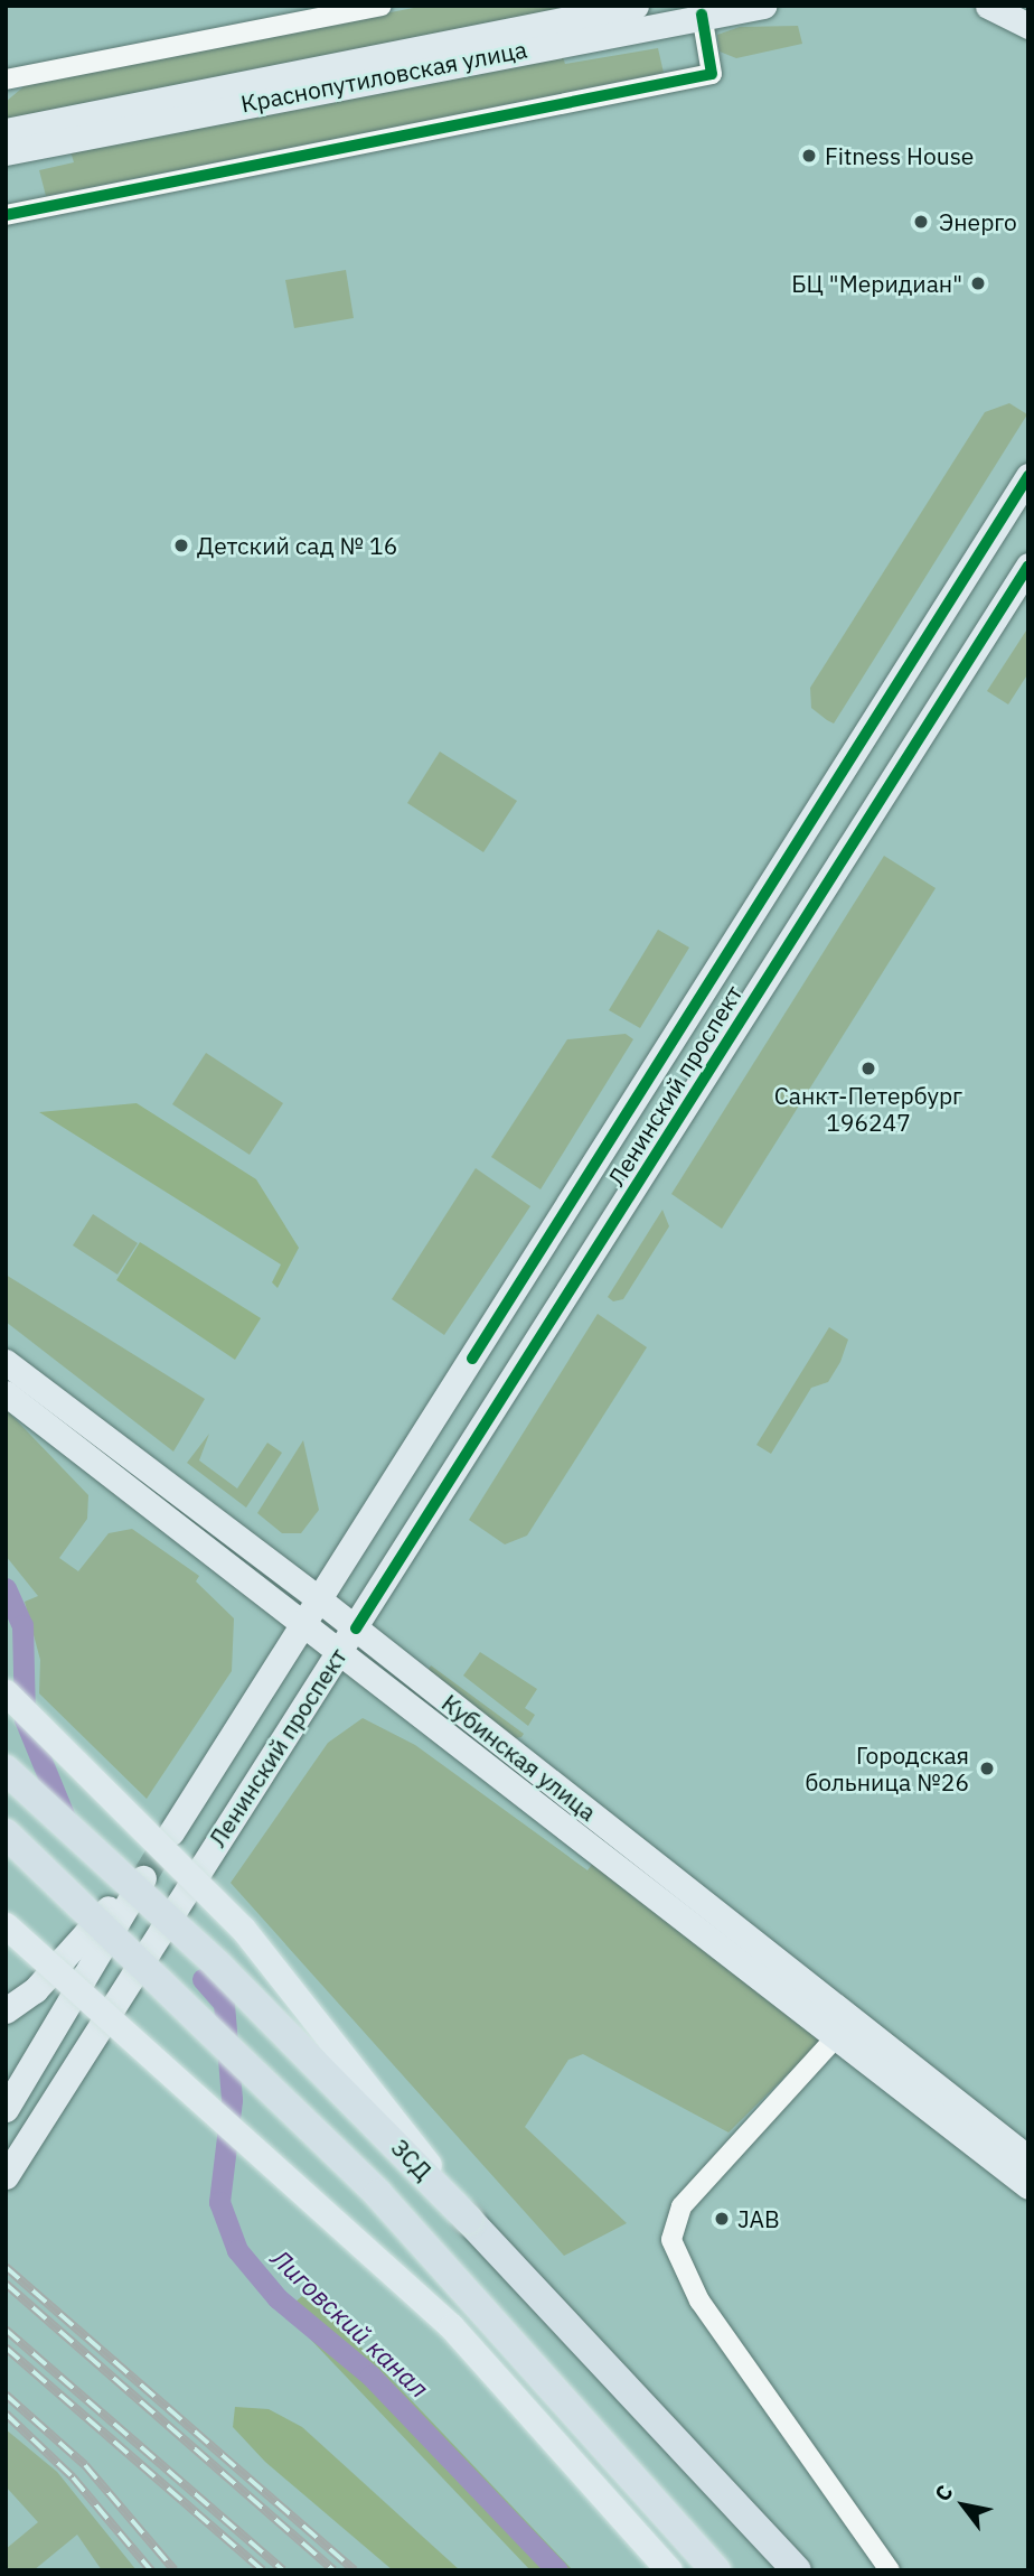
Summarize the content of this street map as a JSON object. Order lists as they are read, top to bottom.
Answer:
{
  "streets": {
    "highway": ["ЗСД"],
    "main road": ["Краснопутиловская улица", "Ленинский проспект", "Кубинская улица"]
  },
  "crossings": [
    ["Ленинский проспект", "Кубинская улица"]
  ],
  "water": ["Лиговский канал"],
  "places": [
    "Fitness House",
    "Энерго",
    "БЦ \"Меридиан\"",
    "Детский сад № 16",
    "Санкт-Петербург 196247",
    "Городская больница №26",
    "JAB"
  ],
  "north": "top left"
}
